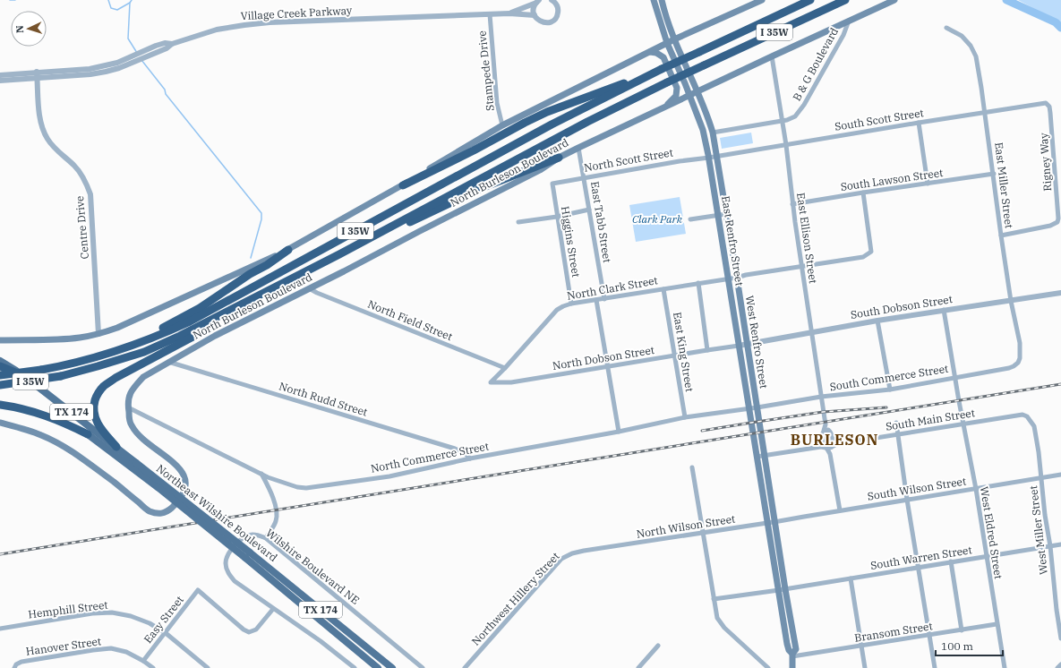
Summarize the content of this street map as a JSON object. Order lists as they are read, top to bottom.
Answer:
{
  "streets": {
    "highway": ["I 35W"],
    "main road": [
      "North Burleson Boulevard",
      "East Renfro Street",
      "West Renfro Street",
      "TX 174",
      "Northeast Wilshire Boulevard"
    ],
    "street": [
      "Village Creek Parkway",
      "B & G Boulevard",
      "Stampede Drive",
      "South Scott Street",
      "North Scott Street",
      "Rigney Way",
      "South Lawson Street",
      "East Miller Street",
      "East Tabb Street",
      "Centre Drive",
      "East Ellison Street",
      "Higgins Street",
      "North Clark Street",
      "South Dobson Street",
      "North Field Street",
      "East King Street",
      "North Dobson Street",
      "South Commerce Street",
      "North Rudd Street",
      "South Main Street",
      "North Commerce Street",
      "South Wilson Street",
      "North Wilson Street",
      "West Miller Street",
      "West Eldred Street",
      "South Warren Street",
      "Wilshire Boulevard NE",
      "Northwest Hillery Street",
      "Hemphill Street",
      "Easy Street",
      "Bransom Street",
      "Hanover Street"
    ]
  },
  "crossings": [
    ["Village Creek Parkway", "Stampede Drive"],
    ["Village Creek Parkway", "Centre Drive"],
    ["B & G Boulevard", "North Burleson Boulevard"],
    ["B & G Boulevard", "East Ellison Street"],
    ["B & G Boulevard", "West Renfro Street"],
    ["South Scott Street", "North Scott Street"],
    ["South Scott Street", "Rigney Way"],
    ["South Scott Street", "East Miller Street"],
    ["South Scott Street", "East Ellison Street"],
    ["South Scott Street", "West Renfro Street"],
    ["North Scott Street", "East Tabb Street"],
    ["North Scott Street", "East Renfro Street"],
    ["North Scott Street", "Higgins Street"],
    ["North Scott Street", "West Renfro Street"],
    ["Rigney Way", "East Miller Street"],
    ["North Burleson Boulevard", "East Tabb Street"],
    ["North Burleson Boulevard", "East Ellison Street"],
    ["North Burleson Boulevard", "East Renfro Street"],
    ["North Burleson Boulevard", "North Field Street"],
    ["North Burleson Boulevard", "West Renfro Street"],
    ["North Burleson Boulevard", "North Rudd Street"],
    ["North Burleson Boulevard", "North Commerce Street"],
    ["South Lawson Street", "East Miller Street"],
    ["South Lawson Street", "East Ellison Street"],
    ["South Lawson Street", "North Clark Street"],
    ["East Miller Street", "South Dobson Street"],
    ["East Miller Street", "South Commerce Street"],
    ["East Tabb Street", "North Clark Street"],
    ["East Ellison Street", "North Clark Street"],
    ["East Ellison Street", "South Dobson Street"],
    ["East Ellison Street", "South Commerce Street"],
    ["East Ellison Street", "South Main Street"],
    ["East Renfro Street", "North Clark Street"],
    ["East Renfro Street", "South Dobson Street"],
    ["East Renfro Street", "West Renfro Street"],
    ["East Renfro Street", "North Dobson Street"],
    ["East Renfro Street", "South Commerce Street"],
    ["East Renfro Street", "North Commerce Street"],
    ["Higgins Street", "North Clark Street"],
    ["North Clark Street", "North Field Street"],
    ["North Clark Street", "West Renfro Street"],
    ["North Clark Street", "East King Street"],
    ["North Clark Street", "North Dobson Street"],
    ["South Dobson Street", "West Renfro Street"],
    ["South Dobson Street", "North Dobson Street"],
    ["South Dobson Street", "West Eldred Street"],
    ["North Field Street", "North Dobson Street"],
    ["West Renfro Street", "South Commerce Street"],
    ["West Renfro Street", "South Wilson Street"],
    ["West Renfro Street", "North Wilson Street"],
    ["West Renfro Street", "South Warren Street"],
    ["West Renfro Street", "Bransom Street"],
    ["East King Street", "North Dobson Street"],
    ["East King Street", "North Commerce Street"],
    ["South Commerce Street", "North Commerce Street"],
    ["South Commerce Street", "West Eldred Street"],
    ["North Rudd Street", "North Commerce Street"],
    ["South Main Street", "West Miller Street"],
    ["South Main Street", "West Eldred Street"],
    ["South Wilson Street", "North Wilson Street"],
    ["South Wilson Street", "West Miller Street"],
    ["South Wilson Street", "West Eldred Street"],
    ["North Wilson Street", "Northwest Hillery Street"],
    ["West Miller Street", "South Warren Street"],
    ["West Eldred Street", "South Warren Street"],
    ["West Eldred Street", "Bransom Street"],
    ["Wilshire Boulevard NE", "Easy Street"],
    ["Hemphill Street", "Easy Street"],
    ["Easy Street", "Hanover Street"]
  ],
  "districts": ["BURLESON"],
  "parks": ["Clark Park"],
  "scale_bar": "100 m",
  "north": "left"
}
